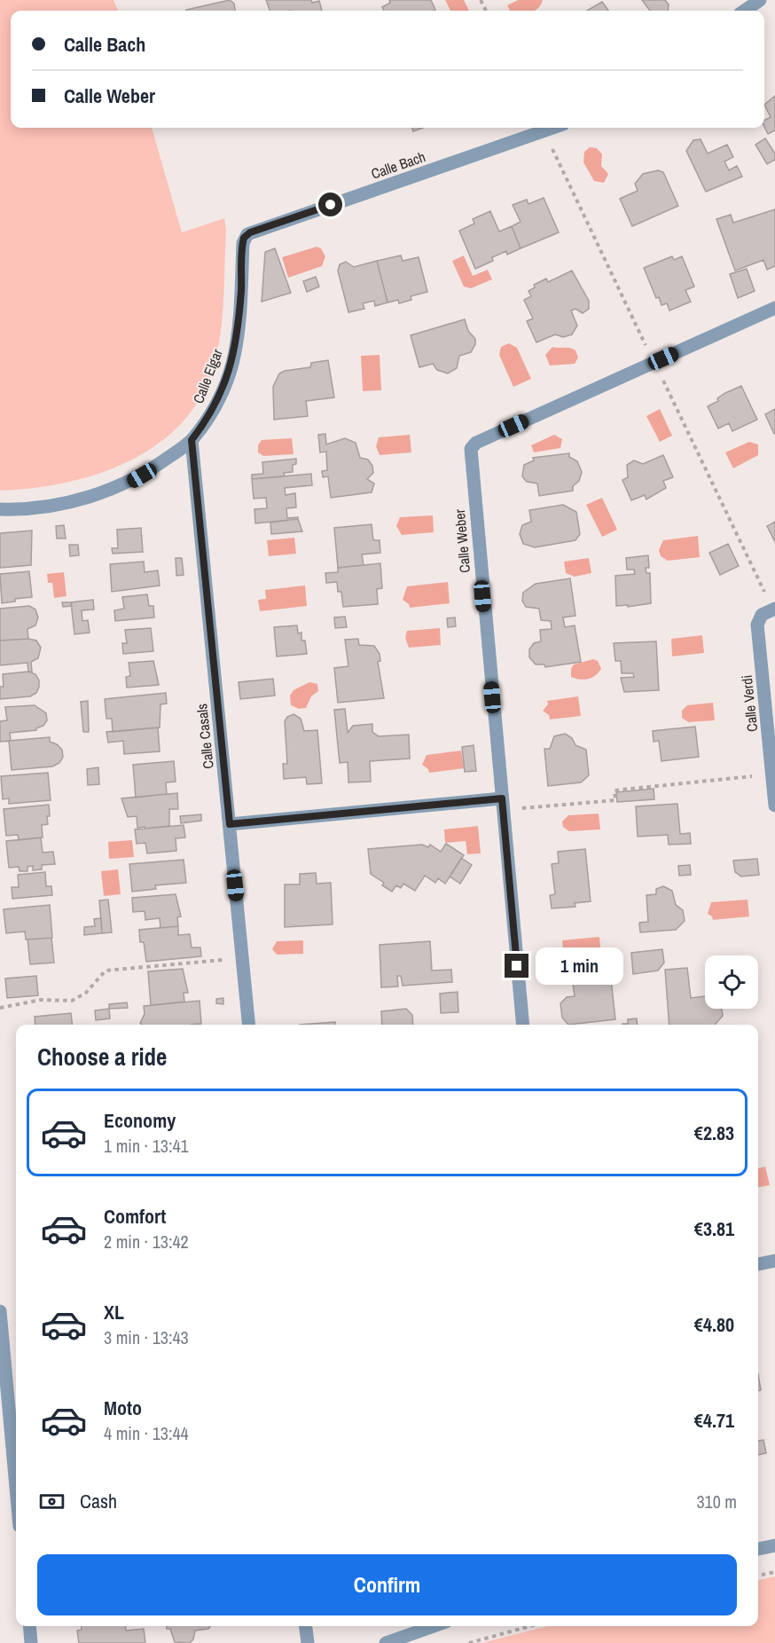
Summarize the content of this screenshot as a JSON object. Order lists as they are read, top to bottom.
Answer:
{
  "streets": {
    "street": [
      "Calle Bach",
      "Calle Elgar",
      "Calle Weber",
      "Calle Verdi",
      "Calle Casals"
    ]
  },
  "crossings": [
    ["Calle Bach", "Calle Elgar"],
    ["Calle Elgar", "Calle Casals"]
  ],
  "page": {
    "banner": ["Calle Bach", "Calle Weber"],
    "bubble": "1 min",
    "heading": "Choose a ride",
    "list": [
      {
        "name": "Economy",
        "note": "1 min · 13:41",
        "value": "€2.83"
      },
      {
        "name": "Comfort",
        "note": "2 min · 13:42",
        "value": "€3.81"
      },
      {
        "name": "XL",
        "note": "3 min · 13:43",
        "value": "€4.80"
      },
      {
        "name": "Moto",
        "note": "4 min · 13:44",
        "value": "€4.71"
      }
    ],
    "pay": ["Cash", "310 m"],
    "buttons": "Confirm"
  }
}
